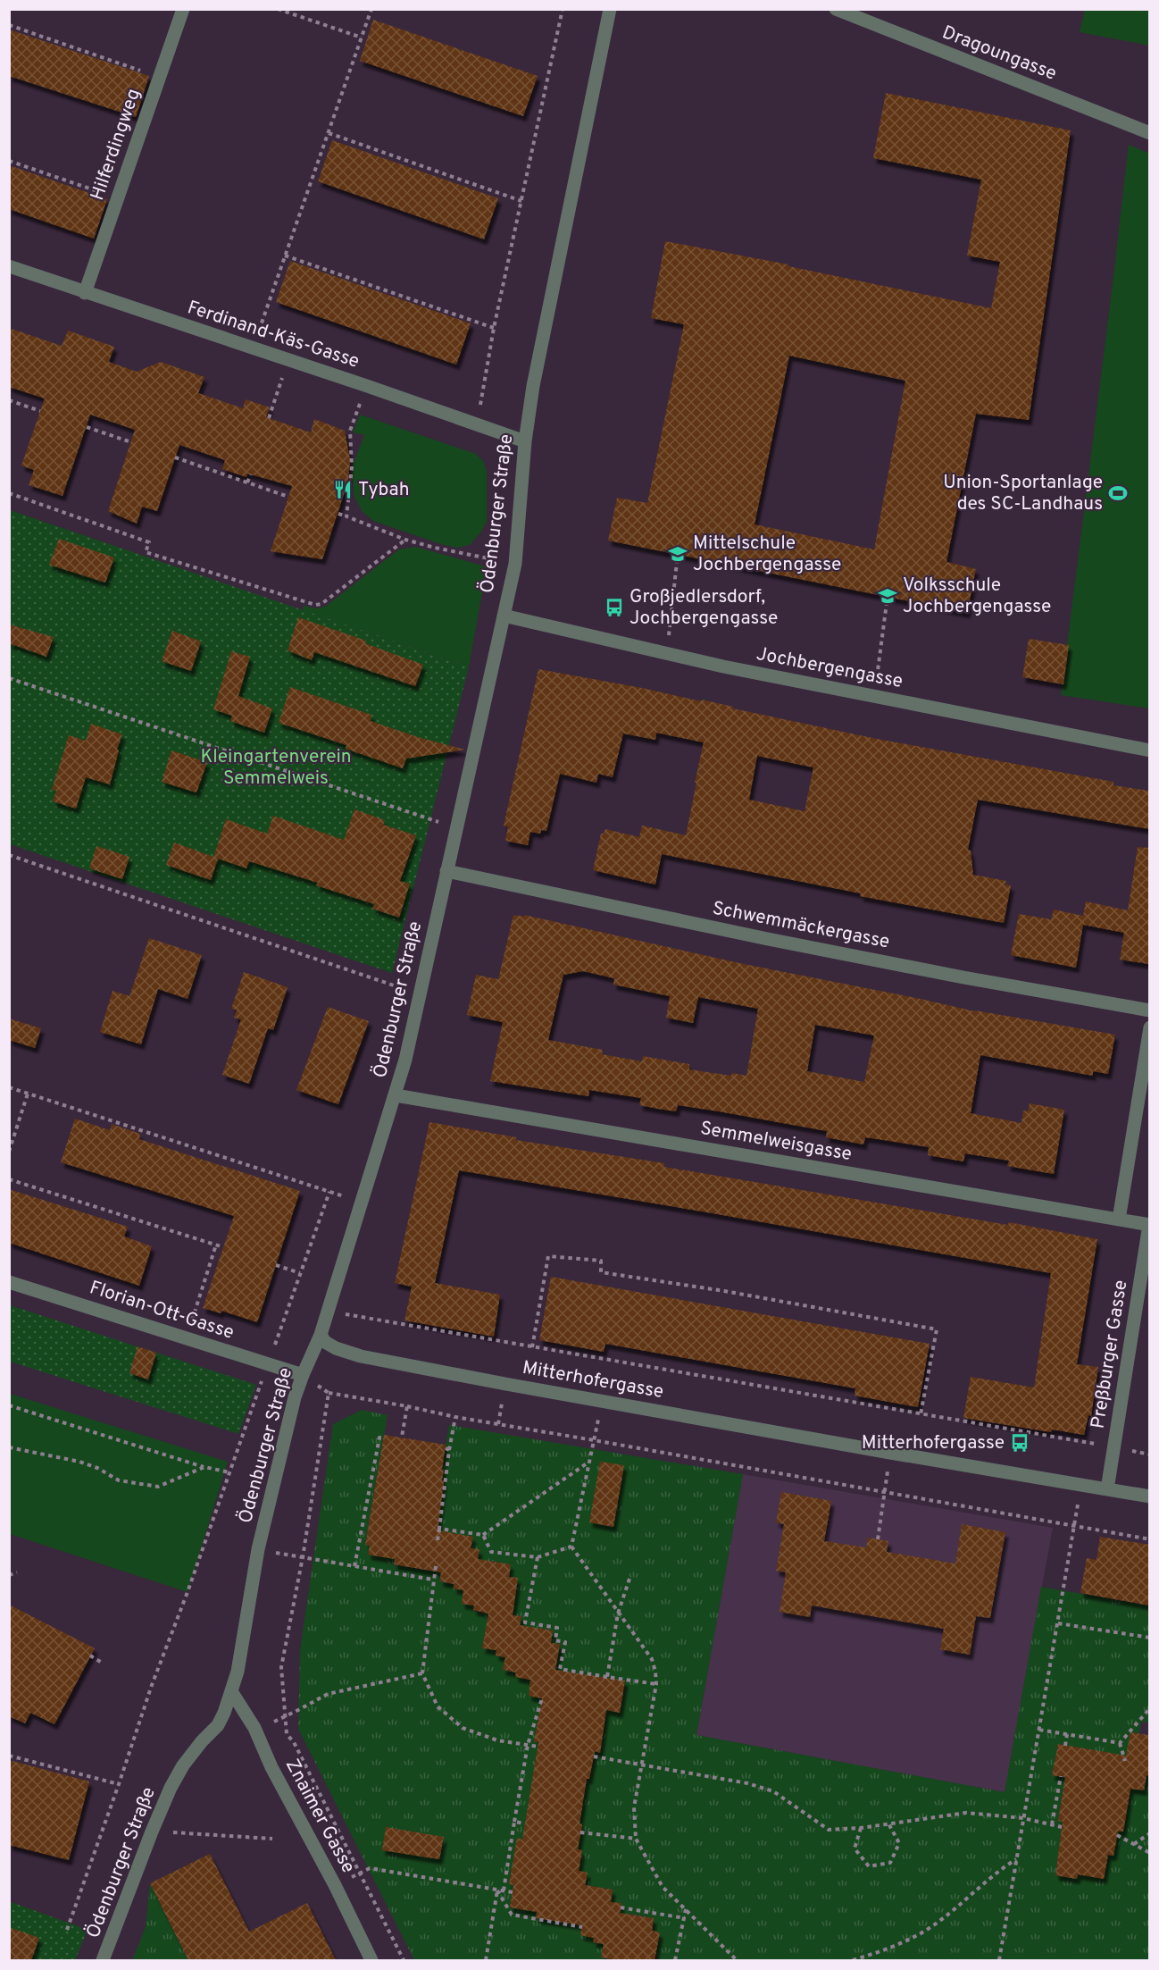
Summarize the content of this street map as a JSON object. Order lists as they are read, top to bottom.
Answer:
{
  "streets": {
    "street": [
      "Dragoungasse",
      "Hilferdingweg",
      "Ferdinand-Käs-Gasse",
      "Ödenburger Straße",
      "Jochbergengasse",
      "Schwemmäckergasse",
      "Semmelweisgasse",
      "Florian-Ott-Gasse",
      "Preßburger Gasse",
      "Mitterhofergasse",
      "Znaimer Gasse"
    ]
  },
  "crossings": [
    ["Hilferdingweg", "Ferdinand-Käs-Gasse"],
    ["Ferdinand-Käs-Gasse", "Ödenburger Straße"],
    ["Ödenburger Straße", "Jochbergengasse"],
    ["Ödenburger Straße", "Schwemmäckergasse"],
    ["Ödenburger Straße", "Semmelweisgasse"],
    ["Ödenburger Straße", "Florian-Ott-Gasse"],
    ["Ödenburger Straße", "Mitterhofergasse"],
    ["Ödenburger Straße", "Znaimer Gasse"],
    ["Semmelweisgasse", "Preßburger Gasse"],
    ["Preßburger Gasse", "Mitterhofergasse"]
  ],
  "parks": ["Kleingartenverein Semmelweis"],
  "places": {
    "restaurant": ["Tybah"],
    "sports": ["Union-Sportanlage des SC-Landhaus"],
    "school or university": ["Mittelschule Jochbergengasse", "Volksschule Jochbergengasse"],
    "bus stop": ["Großjedlersdorf, Jochbergengasse", "Mitterhofergasse"]
  }
}
